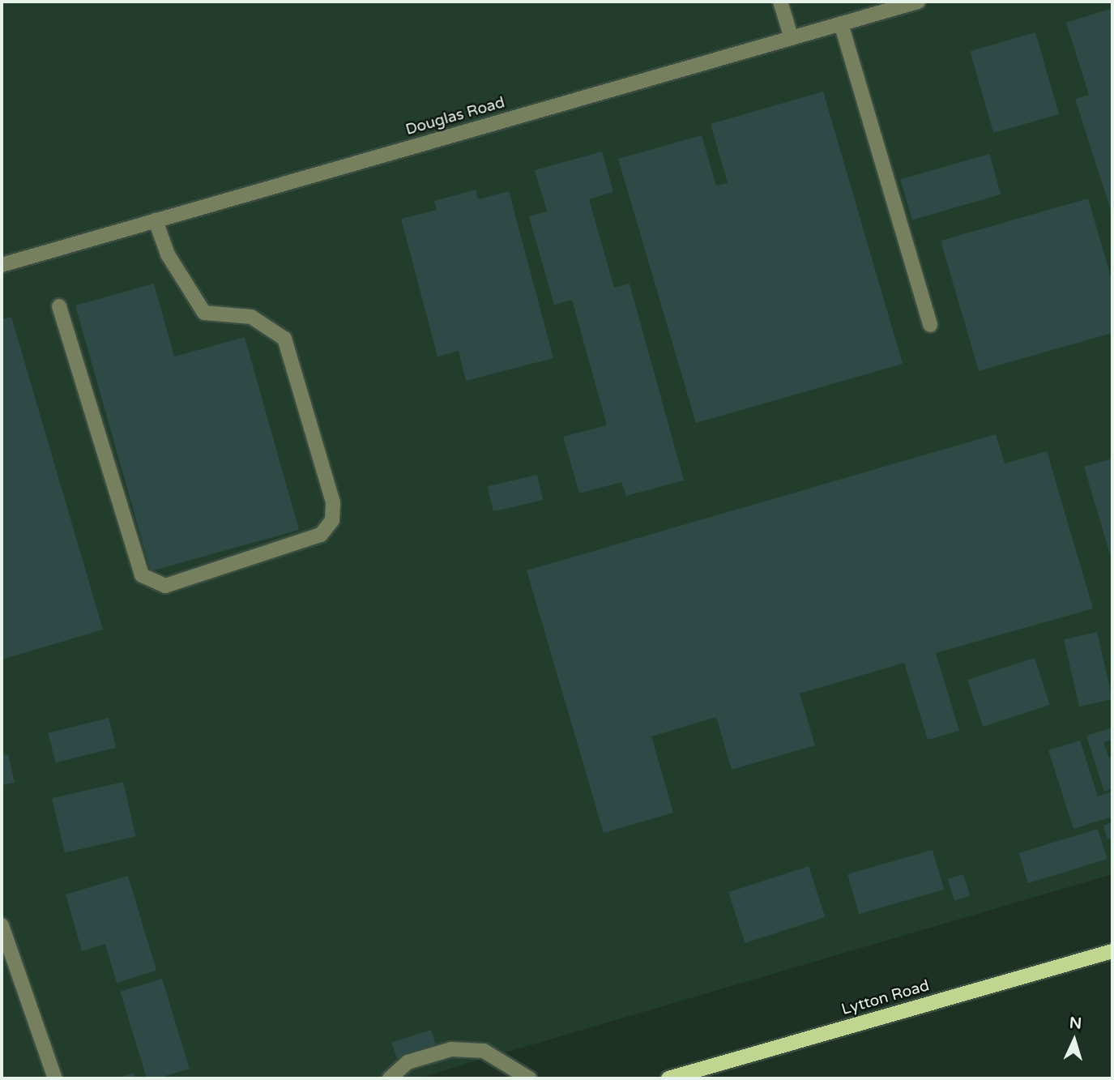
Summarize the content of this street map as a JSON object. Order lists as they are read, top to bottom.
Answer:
{
  "streets": {
    "main road": ["Lytton Road"],
    "street": ["Douglas Road"]
  },
  "north": "top"
}
